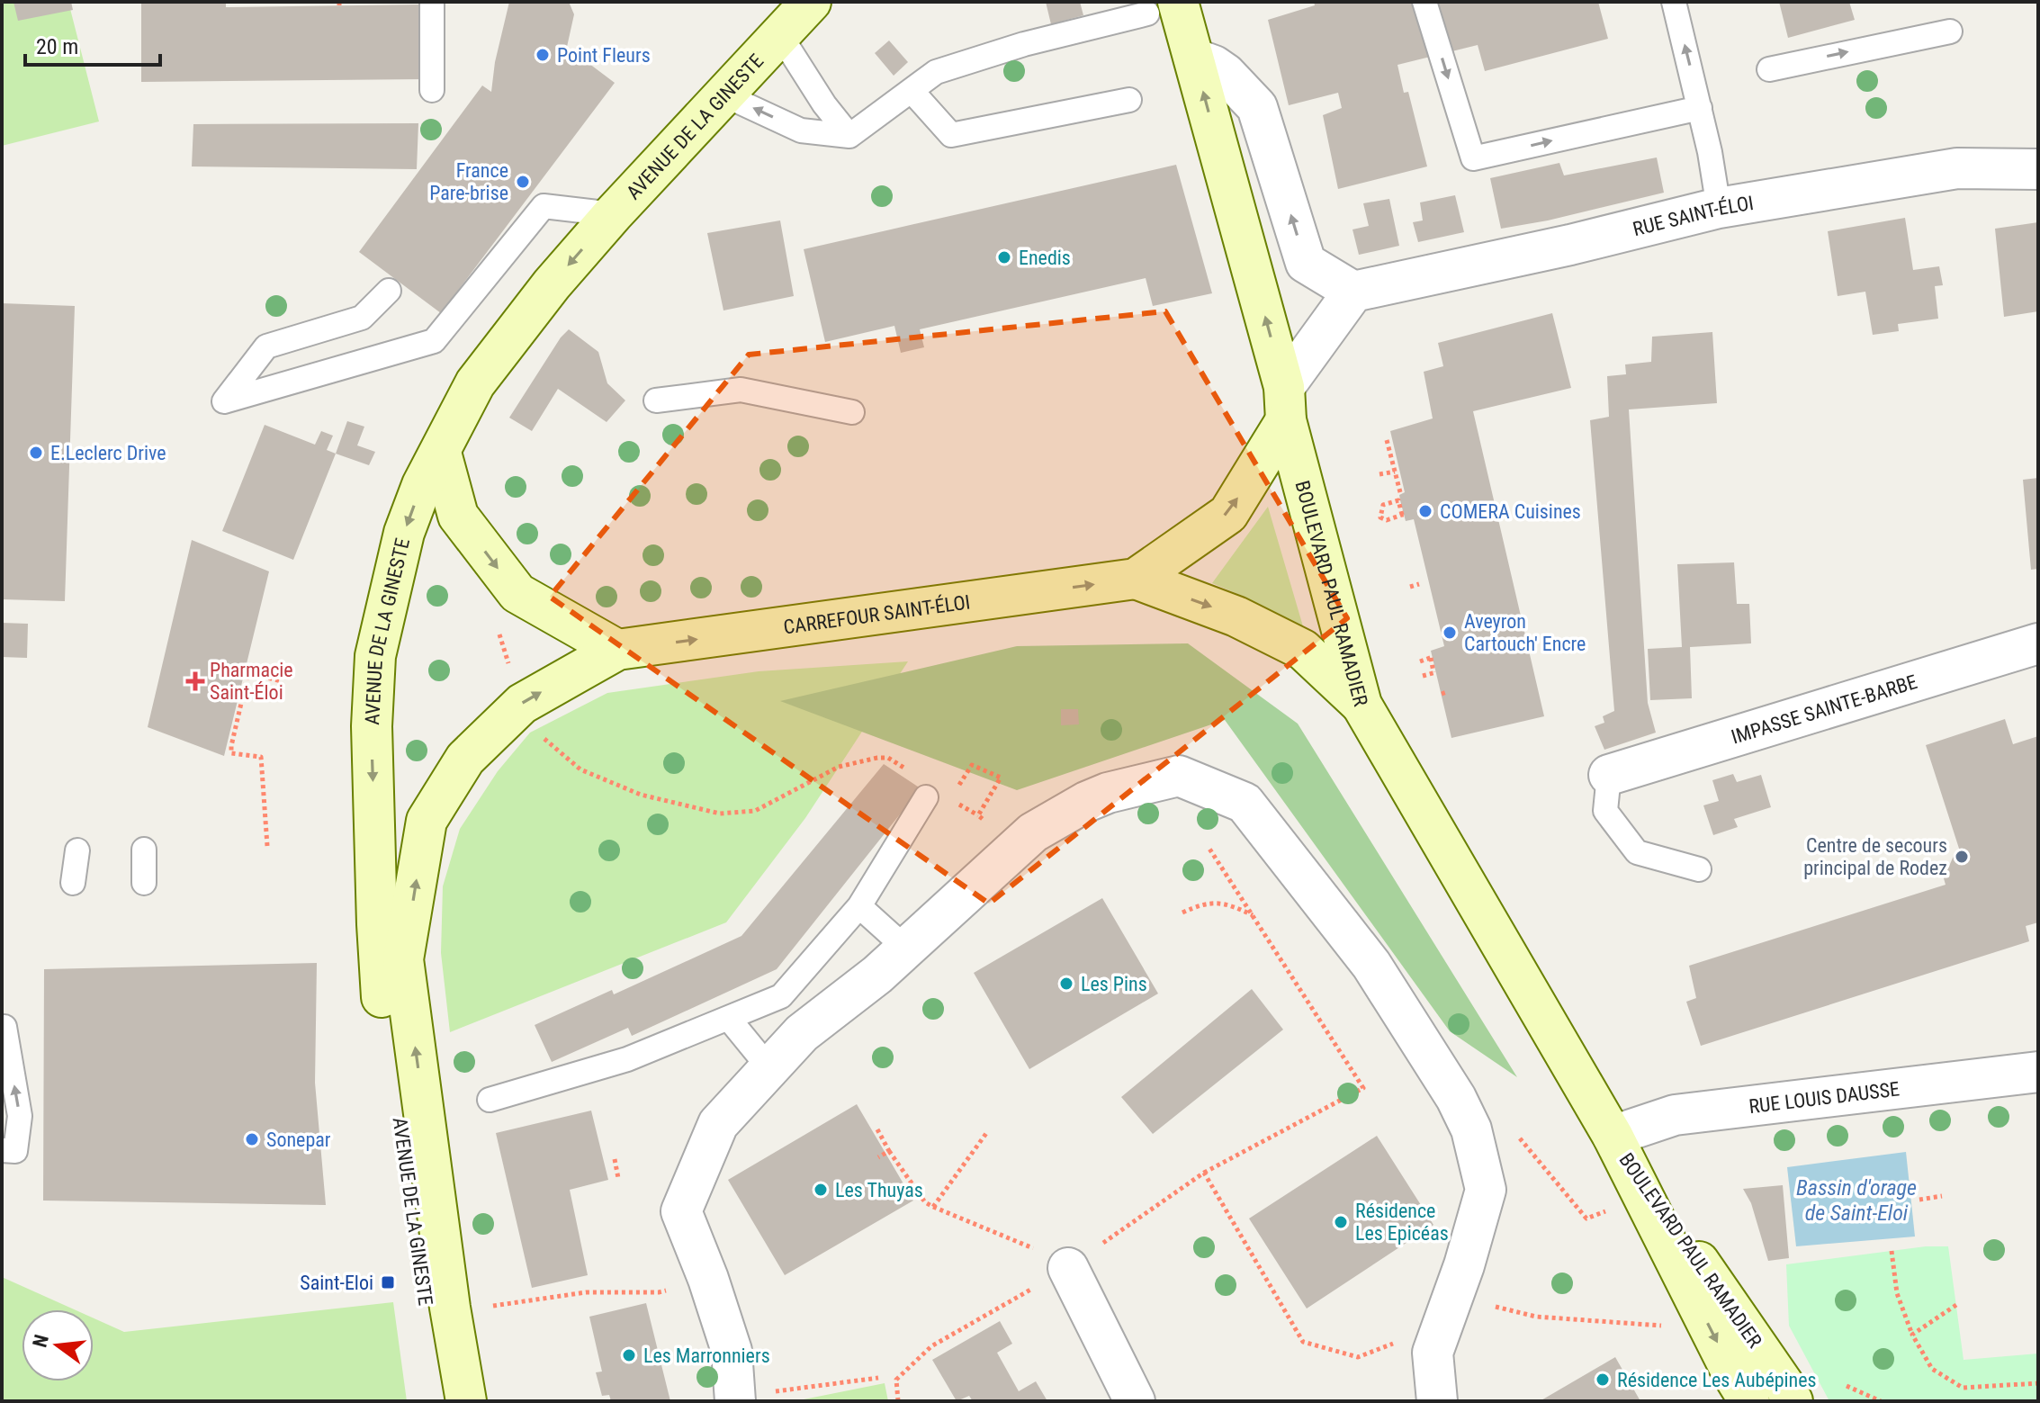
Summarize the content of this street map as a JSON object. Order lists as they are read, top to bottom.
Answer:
{
  "streets": {
    "main road": ["AVENUE DE LA GINESTE", "BOULEVARD PAUL RAMADIER", "CARREFOUR SAINT-ÉLOI"],
    "street": ["RUE SAINT-ÉLOI", "IMPASSE SAINTE-BARBE", "RUE LOUIS DAUSSE"]
  },
  "crossings": [
    ["AVENUE DE LA GINESTE", "CARREFOUR SAINT-ÉLOI"],
    ["BOULEVARD PAUL RAMADIER", "CARREFOUR SAINT-ÉLOI"],
    ["BOULEVARD PAUL RAMADIER", "RUE LOUIS DAUSSE"]
  ],
  "one_way": ["CARREFOUR SAINT-ÉLOI"],
  "water": ["Bassin d'orage de Saint-Eloi"],
  "places": {
    "other": [
      "Point Fleurs",
      "France Pare-brise",
      "Enedis",
      "E.Leclerc Drive",
      "COMERA Cuisines",
      "Aveyron Cartouch' Encre",
      "Centre de secours principal de Rodez",
      "Les Pins",
      "Sonepar",
      "Les Thuyas",
      "Résidence Les Epicéas",
      "Les Marronniers",
      "Résidence Les Aubépines"
    ],
    "health": ["Pharmacie Saint-Éloi"],
    "transit": ["Saint-Eloi"]
  },
  "scale_bar": "20 m",
  "north": "left"
}
